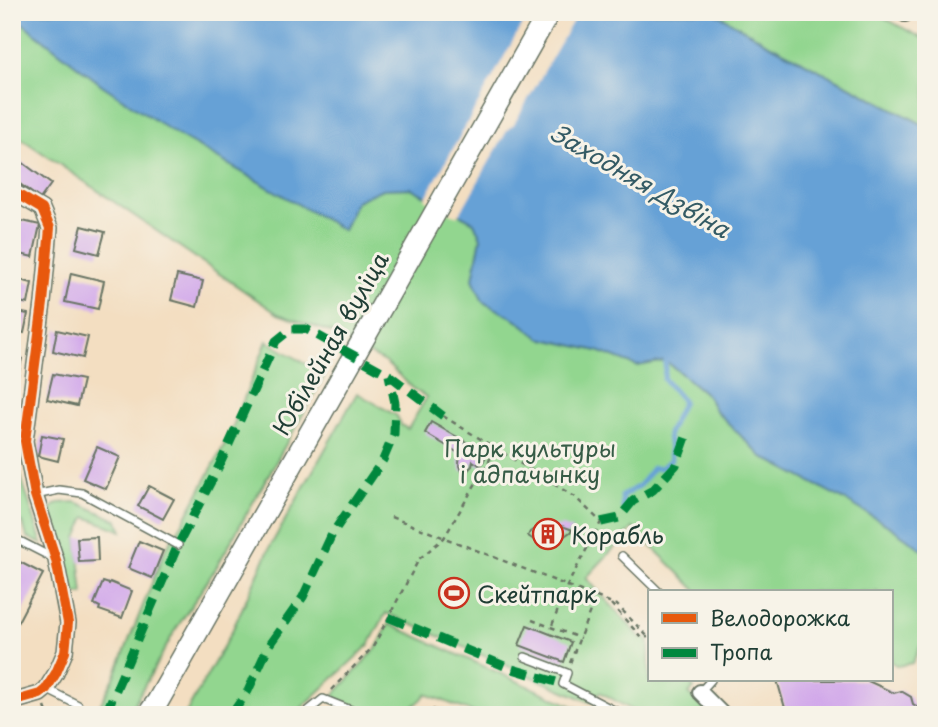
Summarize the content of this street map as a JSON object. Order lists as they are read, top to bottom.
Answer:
{
  "streets": {
    "main road": ["Юбілейная вуліца"]
  },
  "water": ["Заходняя Дзвіна"],
  "parks": ["Парк культуры і адпачынку"],
  "places": {
    "building": ["Корабль"],
    "sports": ["Скейтпарк"]
  },
  "legend": ["Велодорожка", "Тропа"]
}
